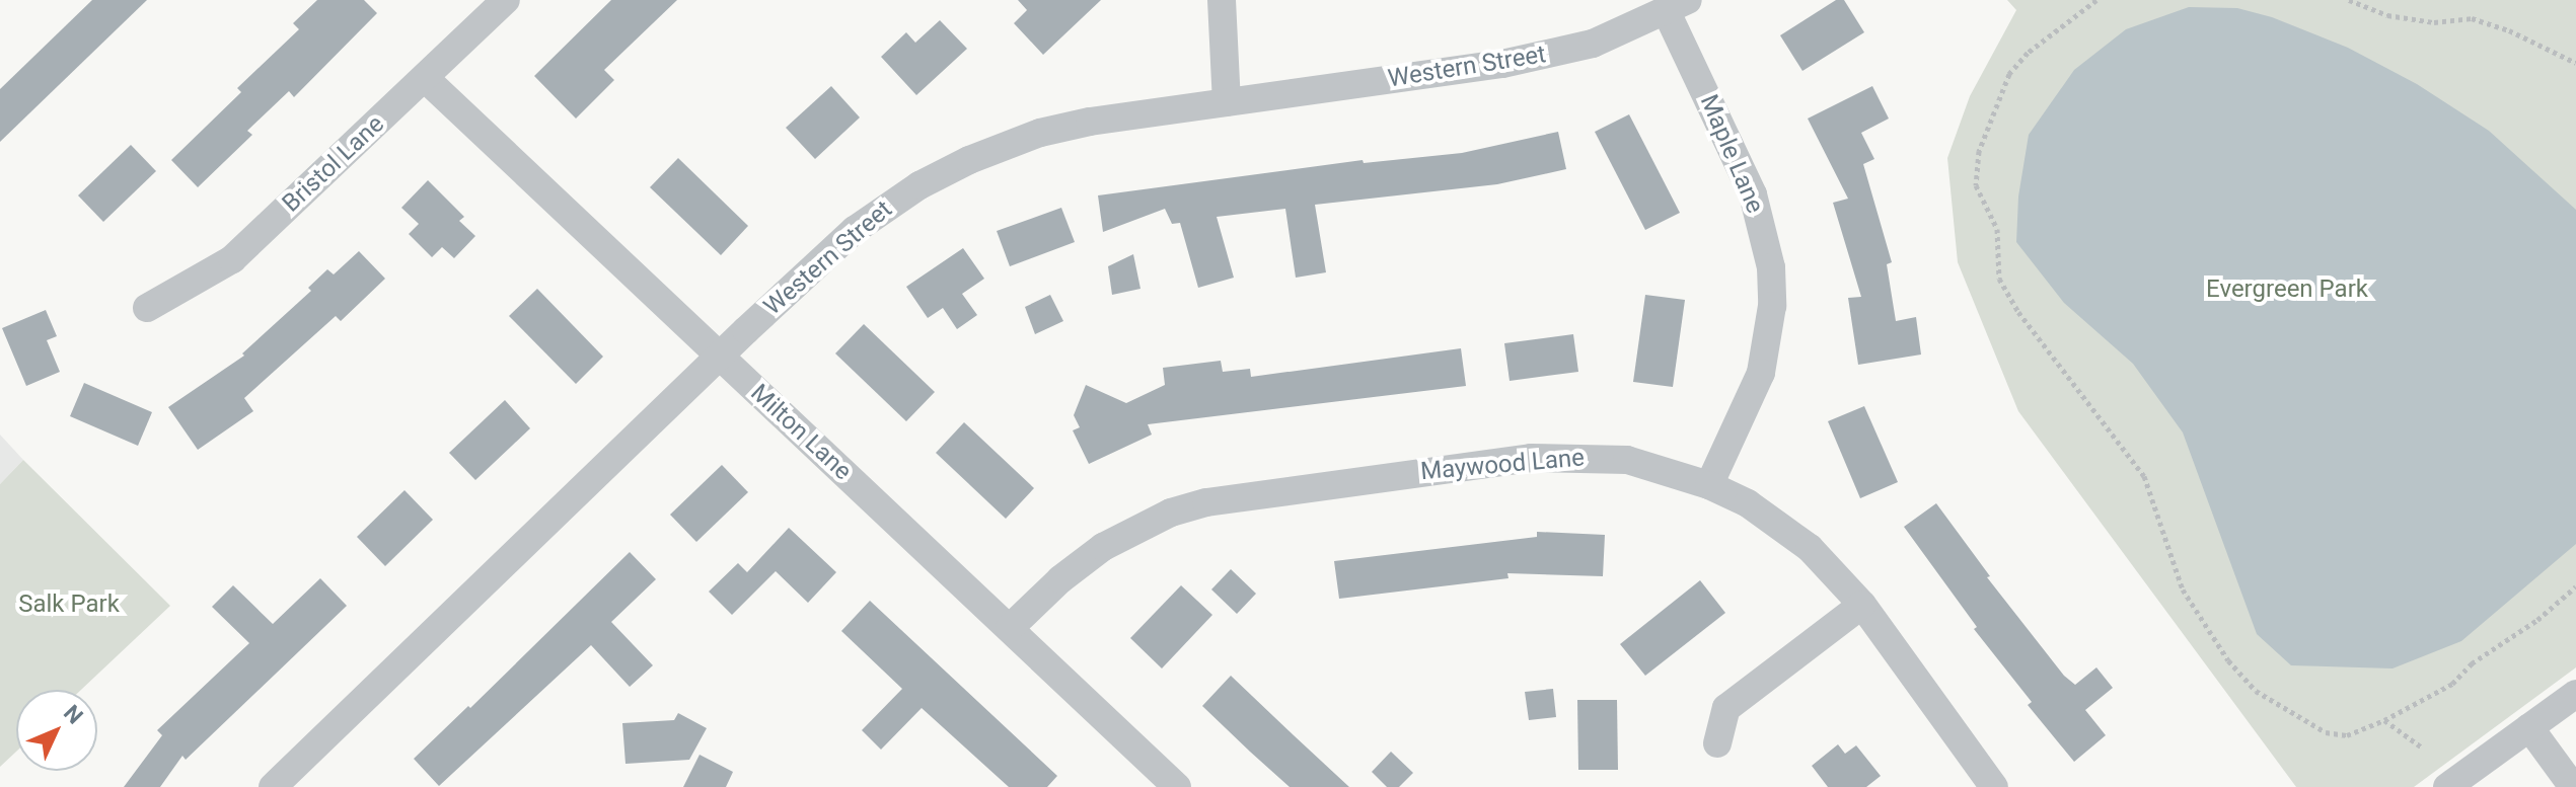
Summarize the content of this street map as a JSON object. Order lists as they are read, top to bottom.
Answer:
{
  "streets": {
    "street": [
      "Western Street",
      "Maple Lane",
      "Bristol Lane",
      "Milton Lane",
      "Maywood Lane"
    ]
  },
  "crossings": [
    ["Western Street", "Maple Lane"],
    ["Western Street", "Milton Lane"],
    ["Maple Lane", "Maywood Lane"],
    ["Bristol Lane", "Milton Lane"],
    ["Milton Lane", "Maywood Lane"]
  ],
  "parks": ["Evergreen Park", "Salk Park"],
  "north": "top right"
}
